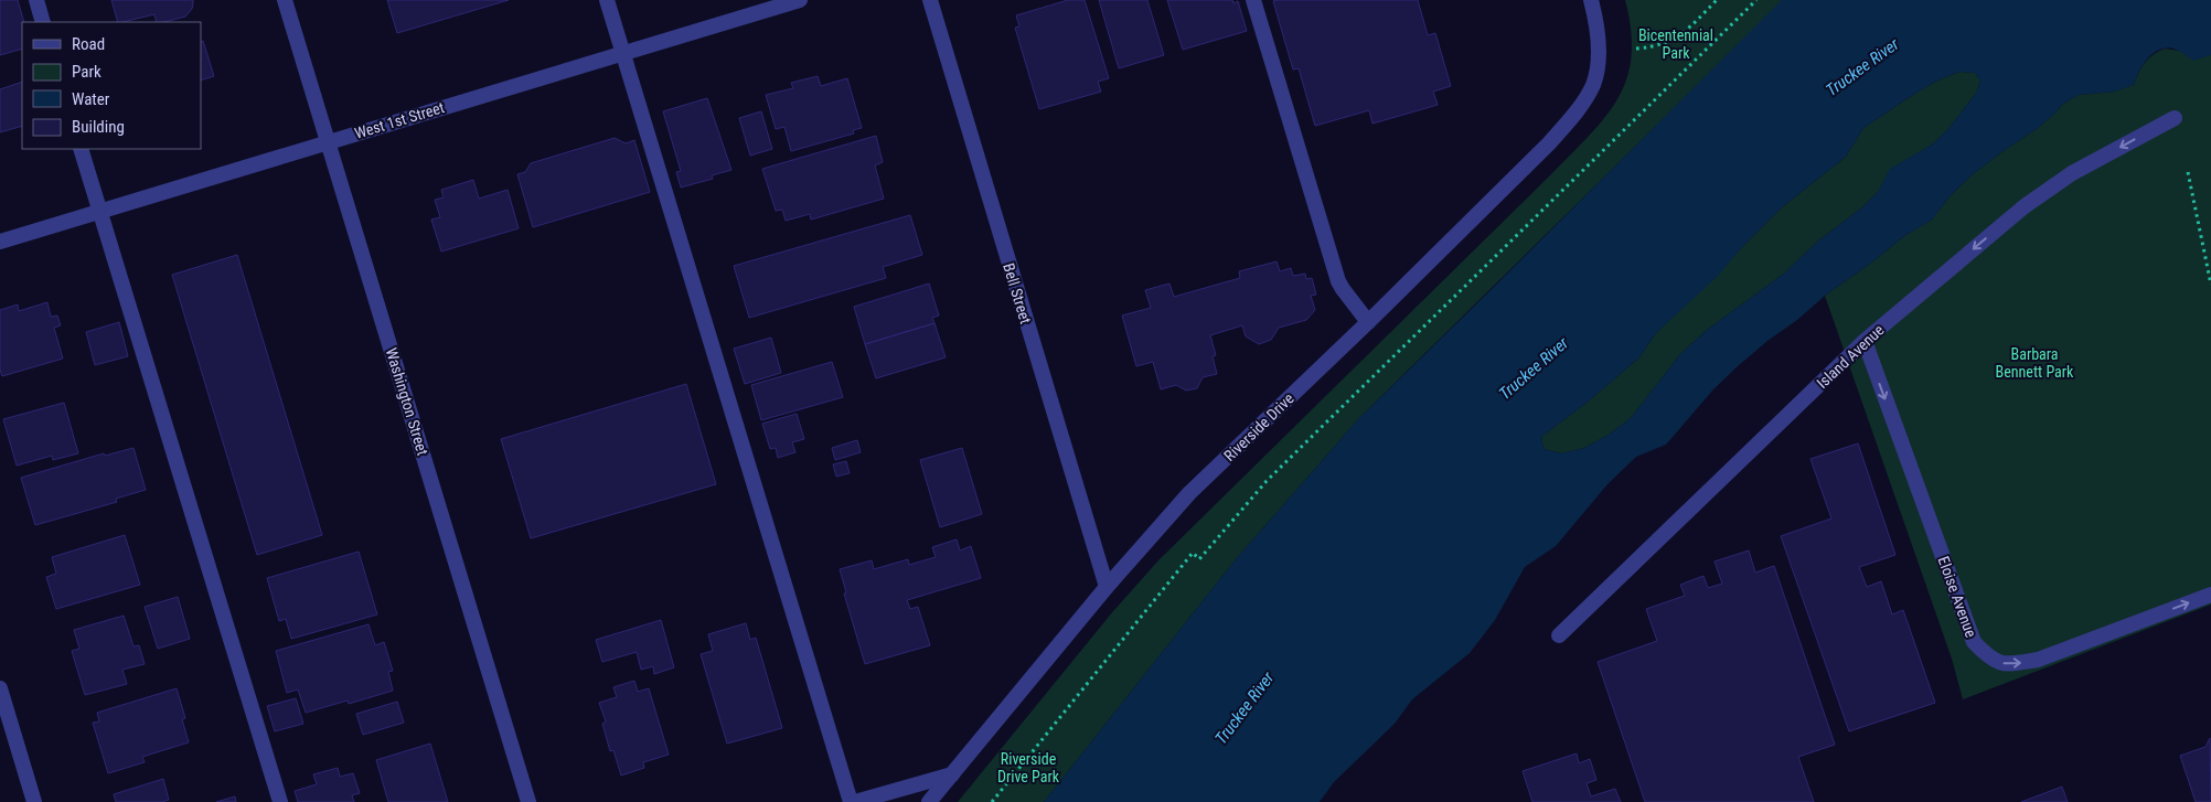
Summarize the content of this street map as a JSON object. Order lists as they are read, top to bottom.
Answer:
{
  "streets": {
    "street": [
      "West 1st Street",
      "Bell Street",
      "Island Avenue",
      "Washington Street",
      "Riverside Drive",
      "Eloise Avenue"
    ]
  },
  "crossings": [
    ["West 1st Street", "Washington Street"],
    ["Bell Street", "Riverside Drive"],
    ["Island Avenue", "Eloise Avenue"]
  ],
  "one_way": ["Island Avenue"],
  "water": ["Truckee River"],
  "parks": ["Bicentennial Park", "Barbara Bennett Park", "Riverside Drive Park"],
  "legend": [
    "Road",
    "Park",
    "Water",
    "Building"
  ]
}
